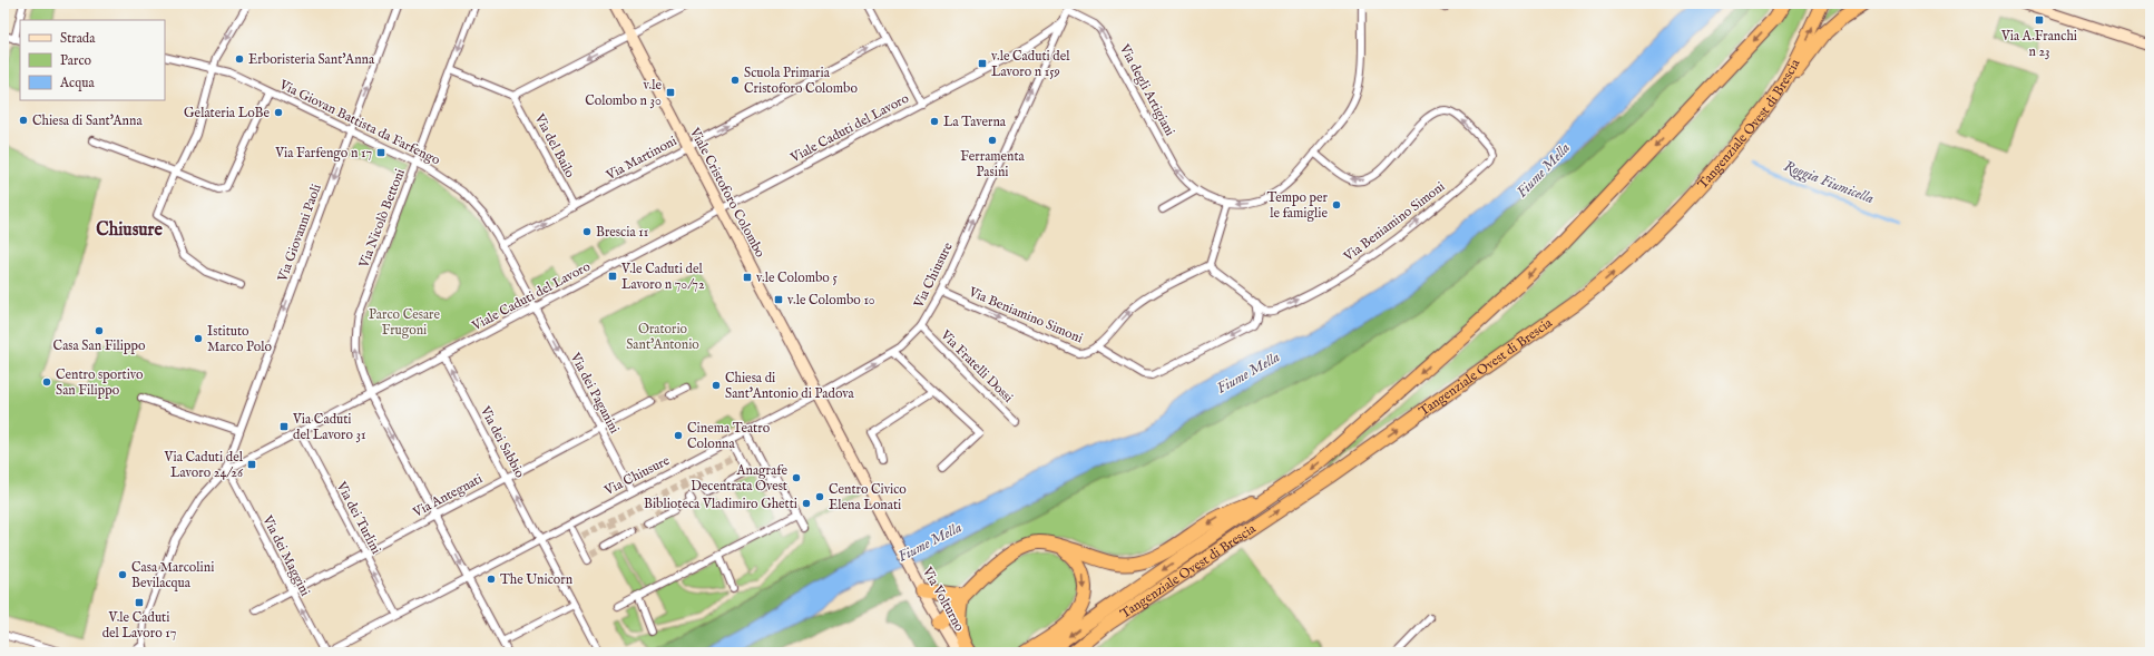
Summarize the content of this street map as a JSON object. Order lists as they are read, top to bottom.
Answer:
{
  "streets": {
    "highway": ["Tangenziale Ovest di Brescia"],
    "street": [
      "Via degli Artigiani",
      "Via Giovan Battista da Farfengo",
      "Viale Caduti del Lavoro",
      "Via del Bailo",
      "Via Martinoni",
      "Viale Cristoforo Colombo",
      "Via Nicolò Bettoni",
      "Via Beniamino Simoni",
      "Via Giovanni Paoli",
      "Via Chiusure",
      "Via Fratelli Dossi",
      "Via dei Paganini",
      "Via dei Sabbio",
      "Via Antegnati",
      "Via dei Turlini",
      "Via dei Maggini",
      "Via Volturno"
    ]
  },
  "crossings": [
    ["Via degli Artigiani", "Via Chiusure"],
    ["Via Giovan Battista da Farfengo", "Viale Caduti del Lavoro"],
    ["Via Giovan Battista da Farfengo", "Via Martinoni"],
    ["Via Giovan Battista da Farfengo", "Via Nicolò Bettoni"],
    ["Via Giovan Battista da Farfengo", "Via Giovanni Paoli"],
    ["Via Giovan Battista da Farfengo", "Via dei Paganini"],
    ["Viale Caduti del Lavoro", "Viale Cristoforo Colombo"],
    ["Viale Caduti del Lavoro", "Via Nicolò Bettoni"],
    ["Viale Caduti del Lavoro", "Via Giovanni Paoli"],
    ["Viale Caduti del Lavoro", "Via Chiusure"],
    ["Viale Caduti del Lavoro", "Via dei Paganini"],
    ["Viale Caduti del Lavoro", "Via dei Sabbio"],
    ["Viale Caduti del Lavoro", "Via dei Turlini"],
    ["Viale Caduti del Lavoro", "Via dei Maggini"],
    ["Via del Bailo", "Via Martinoni"],
    ["Via Martinoni", "Viale Cristoforo Colombo"],
    ["Viale Cristoforo Colombo", "Via Chiusure"],
    ["Viale Cristoforo Colombo", "Via Volturno"],
    ["Via Nicolò Bettoni", "Via Chiusure"],
    ["Via Nicolò Bettoni", "Via Antegnati"],
    ["Via Beniamino Simoni", "Via Chiusure"],
    ["Via Giovanni Paoli", "Via dei Maggini"],
    ["Via Chiusure", "Via Fratelli Dossi"],
    ["Via Chiusure", "Via dei Paganini"],
    ["Via Chiusure", "Via dei Sabbio"],
    ["Via Chiusure", "Via dei Turlini"],
    ["Via Chiusure", "Via dei Maggini"],
    ["Via Chiusure", "Via Volturno"],
    ["Via dei Paganini", "Via Antegnati"],
    ["Via dei Sabbio", "Via Antegnati"],
    ["Via Antegnati", "Via dei Turlini"],
    ["Via Antegnati", "Via dei Maggini"]
  ],
  "one_way": [
    "Via degli Artigiani",
    "Via Martinoni",
    "Via dei Paganini",
    "Via dei Sabbio"
  ],
  "districts": ["Chiusure"],
  "water": ["Fiume Mella", "Roggia Fiumicella"],
  "parks": ["Parco Cesare Frugoni", "Oratorio Sant'Antonio"],
  "places": {
    "transit": [
      "Via A.Franchi n 23",
      "v.le Caduti del Lavoro n 159",
      "v.le Colombo n 30",
      "Via Farfengo n 17",
      "V.le Caduti del Lavoro n 70/72",
      "v.le Colombo 5",
      "v.le Colombo 10",
      "Via Caduti del Lavoro 31",
      "Via Caduti del Lavoro 24/26",
      "V.le Caduti del Lavoro 17"
    ],
    "other": [
      "Erboristeria Sant'Anna",
      "Scuola Primaria Cristoforo Colombo",
      "Gelateria LoBe",
      "Chiesa di Sant'Anna",
      "La Taverna",
      "Ferramenta Pasini",
      "Tempo per le famiglie",
      "Brescia 11",
      "Casa San Filippo",
      "Istituto Marco Polo",
      "Centro sportivo San Filippo",
      "Chiesa di Sant'Antonio di Padova",
      "Cinema Teatro Colonna",
      "Anagrafe Decentrata Ovest",
      "Centro Civico Elena Lonati",
      "Biblioteca Vladimiro Ghetti",
      "Casa Marcolini Bevilacqua",
      "The Unicorn"
    ]
  },
  "legend": ["Strada", "Parco", "Acqua"]
}
